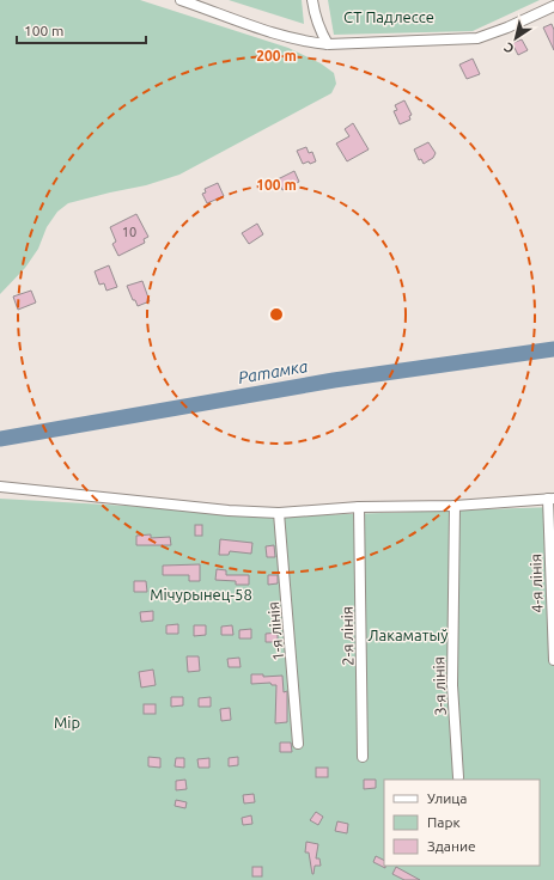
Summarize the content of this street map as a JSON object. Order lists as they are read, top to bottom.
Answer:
{
  "streets": {
    "street": [
      "4-я лінія",
      "1-я лінія",
      "2-я лінія",
      "3-я лінія"
    ]
  },
  "water": ["Ратамка"],
  "parks": [
    "СТ Падлессе",
    "Мічурынец-58",
    "Лакаматыў",
    "Мір"
  ],
  "house_numbers": ["10"],
  "legend": ["Улица", "Парк", "Здание"],
  "scale_bar": "100 m",
  "north": "bottom left",
  "rings": ["200 m", "100 m"]
}
